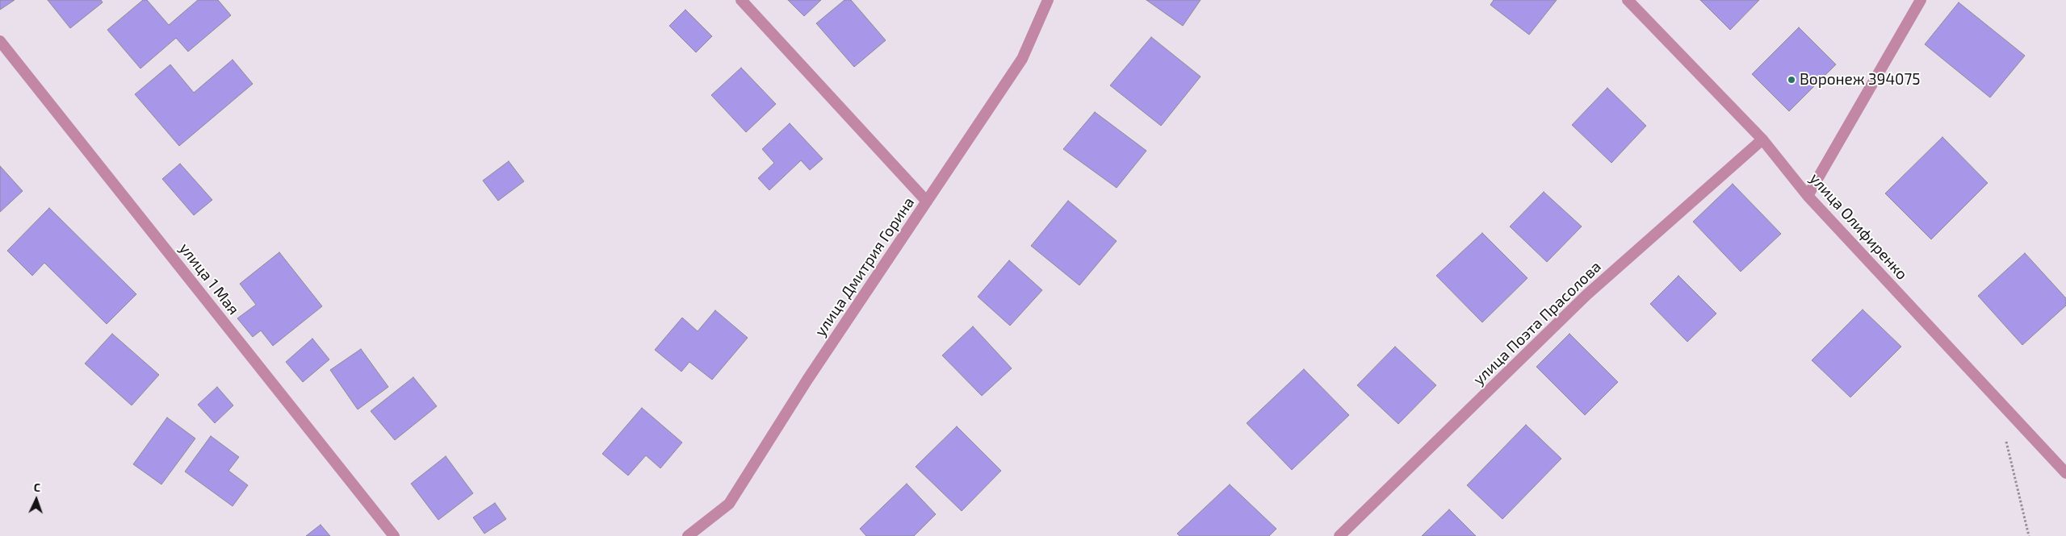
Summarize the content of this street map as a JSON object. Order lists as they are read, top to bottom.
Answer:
{
  "streets": {
    "street": [
      "улица Олифиренко",
      "улица Дмитрия Горина",
      "улица 1 Мая",
      "улица Поэта Прасолова"
    ]
  },
  "crossings": [
    ["улица Олифиренко", "улица Поэта Прасолова"]
  ],
  "places": ["Воронеж 394075"],
  "north": "top"
}
